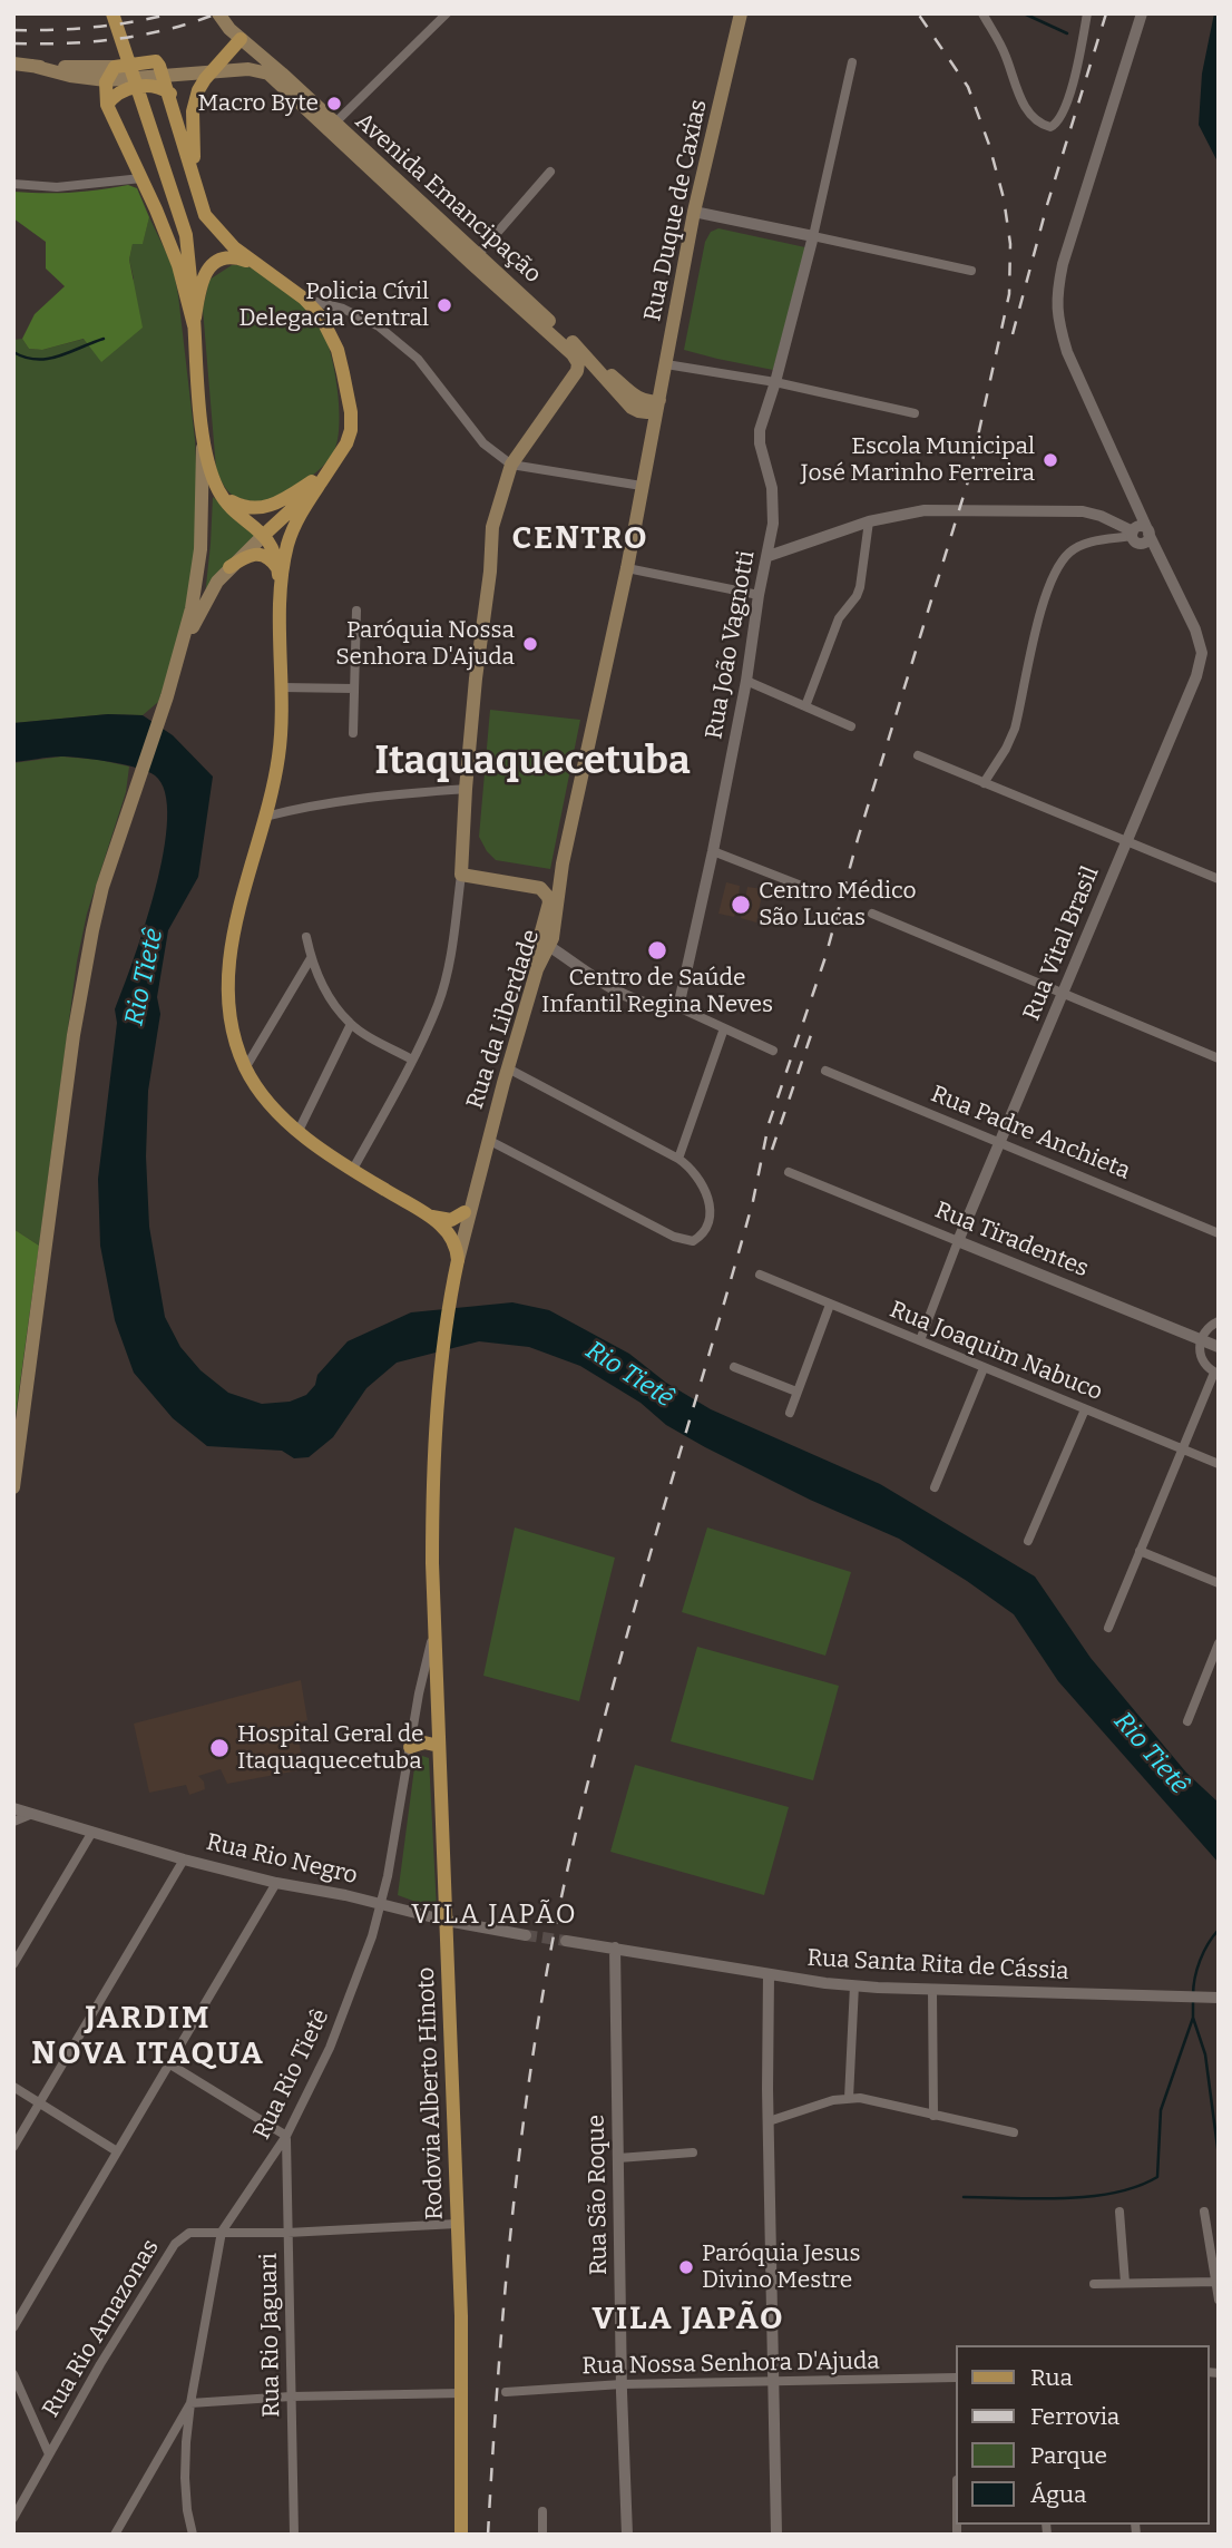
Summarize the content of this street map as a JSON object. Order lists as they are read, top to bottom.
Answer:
{
  "streets": {
    "main road": [
      "Avenida Emancipação",
      "Rua Duque de Caxias",
      "Rua da Liberdade",
      "Rodovia Alberto Hinoto"
    ],
    "street": [
      "Rua João Vagnotti",
      "Rua Vital Brasil",
      "Rua Padre Anchieta",
      "Rua Tiradentes",
      "Rua Joaquim Nabuco",
      "Rua Rio Negro",
      "Rua Santa Rita de Cássia",
      "Rua Rio Tietê",
      "Rua São Roque",
      "Rua Rio Amazonas",
      "Rua Rio Jaguari",
      "Rua Nossa Senhora D'Ajuda"
    ]
  },
  "crossings": [
    ["Rua Duque de Caxias", "Rua da Liberdade"],
    ["Rua Vital Brasil", "Rua Padre Anchieta"],
    ["Rua Vital Brasil", "Rua Tiradentes"],
    ["Rua Vital Brasil", "Rua Joaquim Nabuco"],
    ["Rua da Liberdade", "Rodovia Alberto Hinoto"],
    ["Rua Rio Negro", "Rua Rio Tietê"],
    ["Rua Rio Negro", "Rodovia Alberto Hinoto"],
    ["Rua Santa Rita de Cássia", "Rua São Roque"],
    ["Rua Rio Tietê", "Rodovia Alberto Hinoto"],
    ["Rua Rio Tietê", "Rua Rio Amazonas"],
    ["Rua Rio Tietê", "Rua Rio Jaguari"],
    ["Rodovia Alberto Hinoto", "Rua Rio Amazonas"],
    ["Rua São Roque", "Rua Nossa Senhora D'Ajuda"],
    ["Rua Rio Amazonas", "Rua Rio Jaguari"]
  ],
  "districts": [
    "CENTRO",
    "Itaquaquecetuba",
    "VILA JAPÃO",
    "JARDIM NOVA ITAQUA",
    "VILA JAPÃO"
  ],
  "water": ["Rio Tietê"],
  "places": [
    "Macro Byte",
    "Policia Cívil Delegacia Central",
    "Escola Municipal José Marinho Ferreira",
    "Paróquia Nossa Senhora D'Ajuda",
    "Centro Médico São Lucas",
    "Centro de Saúde Infantil Regina Neves",
    "Hospital Geral de Itaquaquecetuba",
    "Paróquia Jesus Divino Mestre"
  ],
  "legend": [
    "Rua",
    "Ferrovia",
    "Parque",
    "Água"
  ]
}
